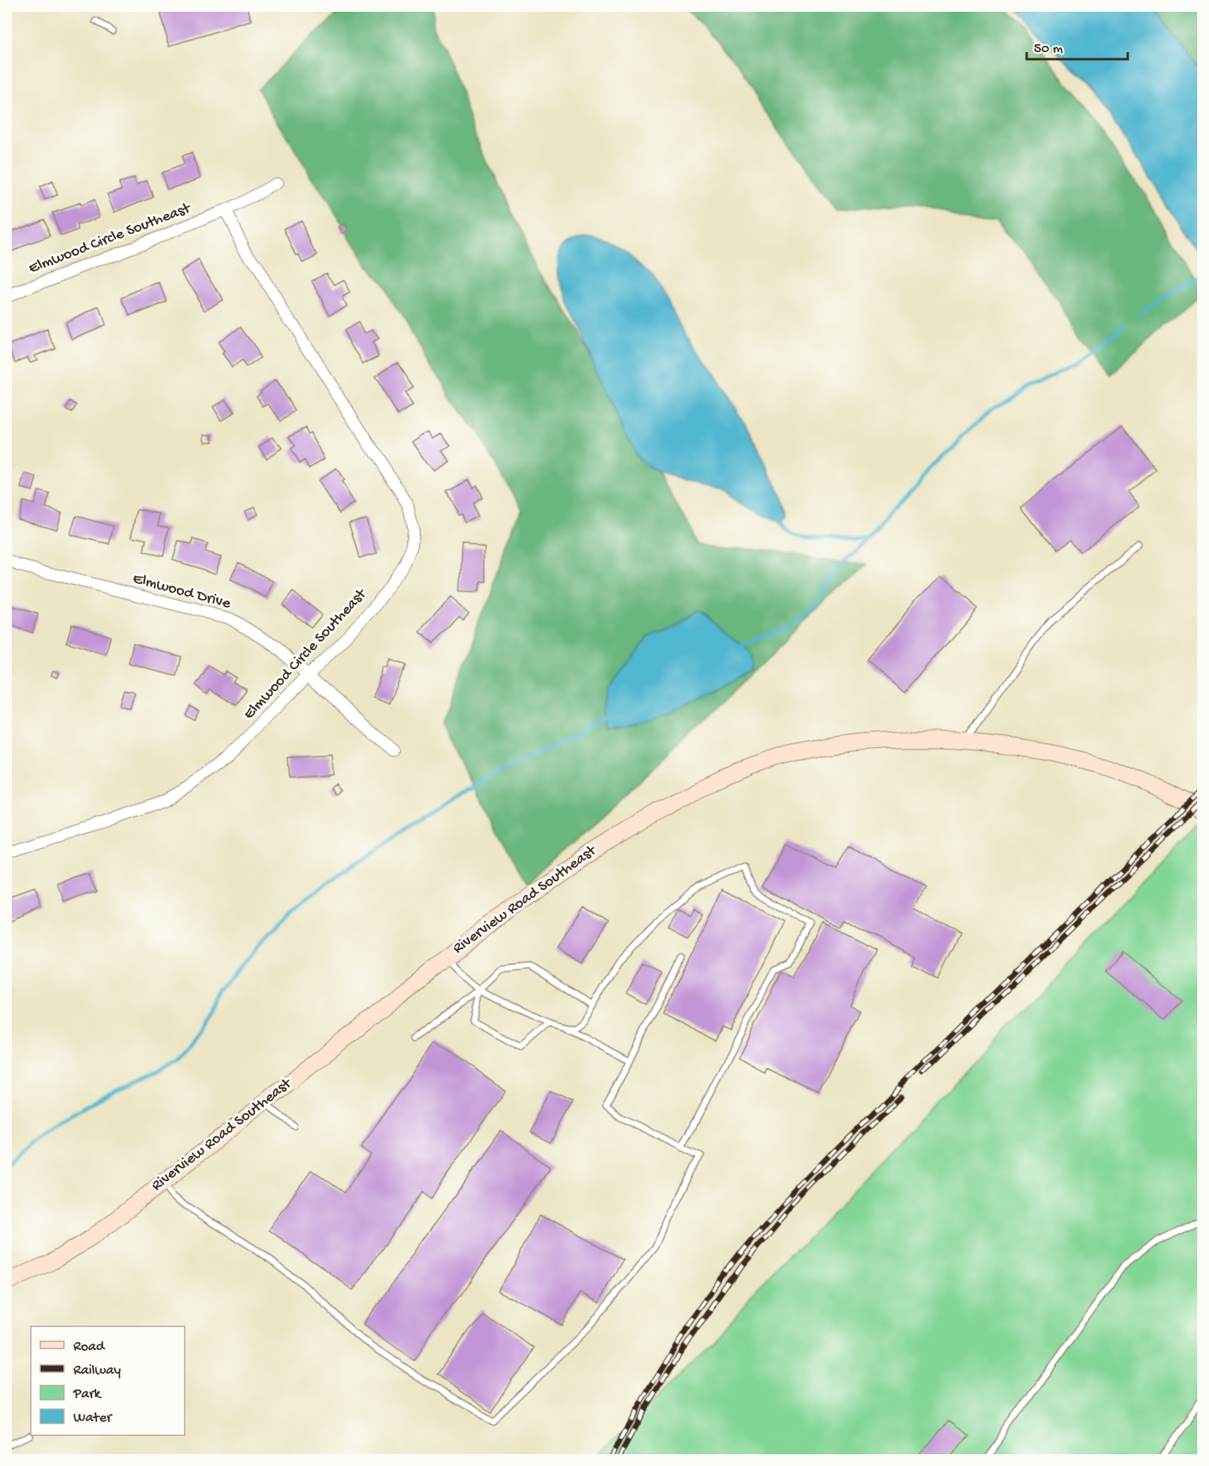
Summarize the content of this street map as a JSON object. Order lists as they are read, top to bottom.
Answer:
{
  "streets": {
    "street": ["Elmwood Circle Southeast", "Elmwood Drive", "Riverview Road Southeast"]
  },
  "crossings": [
    ["Elmwood Circle Southeast", "Elmwood Drive"]
  ],
  "legend": [
    "Road",
    "Railway",
    "Park",
    "Water"
  ],
  "scale_bar": "50 m"
}
